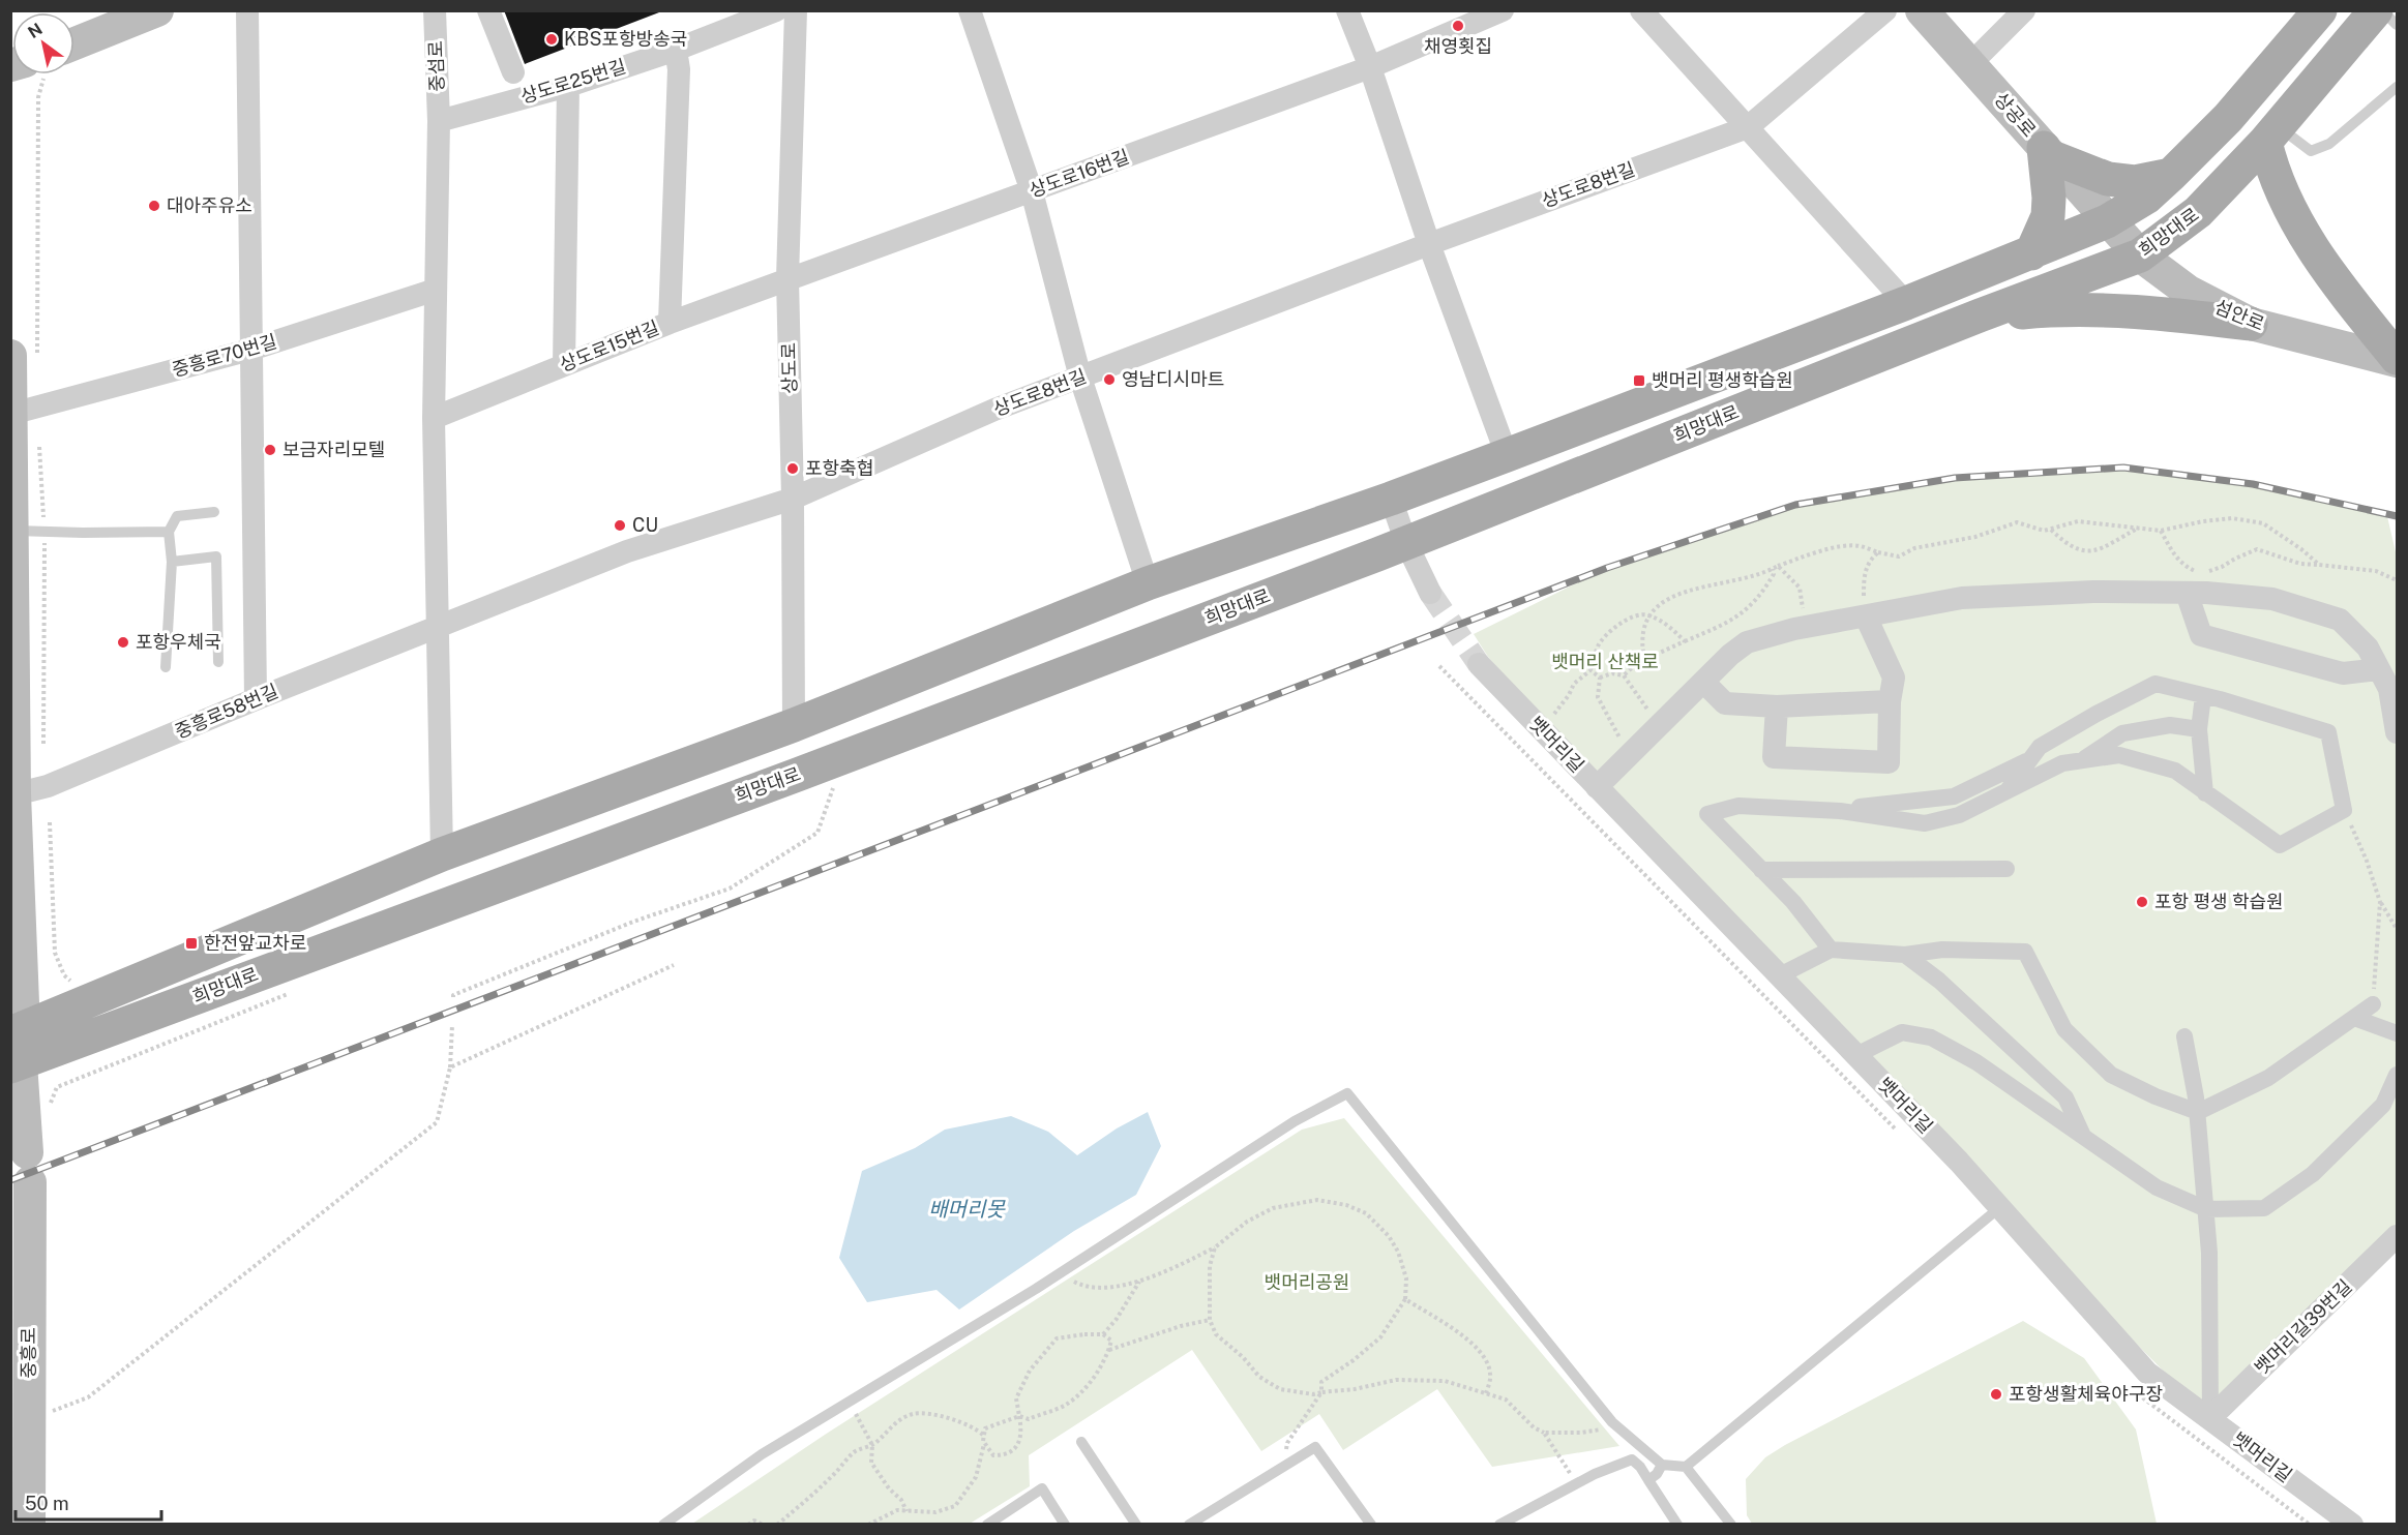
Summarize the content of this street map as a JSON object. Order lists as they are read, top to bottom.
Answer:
{
  "streets": {
    "main road": [
      "상공로",
      "희망대로",
      "섬안로",
      "중흥로"
    ],
    "street": [
      "중섬로",
      "상도로25번길",
      "상도로16번길",
      "상도로8번길",
      "상도로15번길",
      "중흥로70번길",
      "상도로",
      "중흥로58번길",
      "뱃머리길",
      "뱃머리길39번길"
    ]
  },
  "crossings": [
    ["중섬로", "상도로25번길"],
    ["중섬로", "중흥로70번길"],
    ["상공로", "희망대로"],
    ["상공로", "섬안로"],
    ["상도로16번길", "상도로15번길"],
    ["상도로16번길", "상도로"],
    ["상도로8번길", "상도로"],
    ["상도로8번길", "중흥로58번길"],
    ["희망대로", "섬안로"],
    ["희망대로", "상도로"],
    ["희망대로", "중흥로"],
    ["상도로15번길", "상도로"],
    ["중흥로70번길", "중흥로"],
    ["상도로", "중흥로58번길"],
    ["중흥로58번길", "중흥로"],
    ["뱃머리길", "뱃머리길39번길"]
  ],
  "water": ["배머리못"],
  "parks": ["뱃머리 산책로", "뱃머리공원"],
  "places": {
    "other": [
      "채영횟집",
      "KBS포항방송국",
      "대아주유소",
      "영남디시마트",
      "보금자리모텔",
      "포항축협",
      "CU",
      "포항우체국",
      "포항 평생 학습원",
      "포항생활체육야구장"
    ],
    "transit": ["뱃머리 평생학습원", "한전앞교차로"]
  },
  "scale_bar": "50 m",
  "north": "top left"
}
